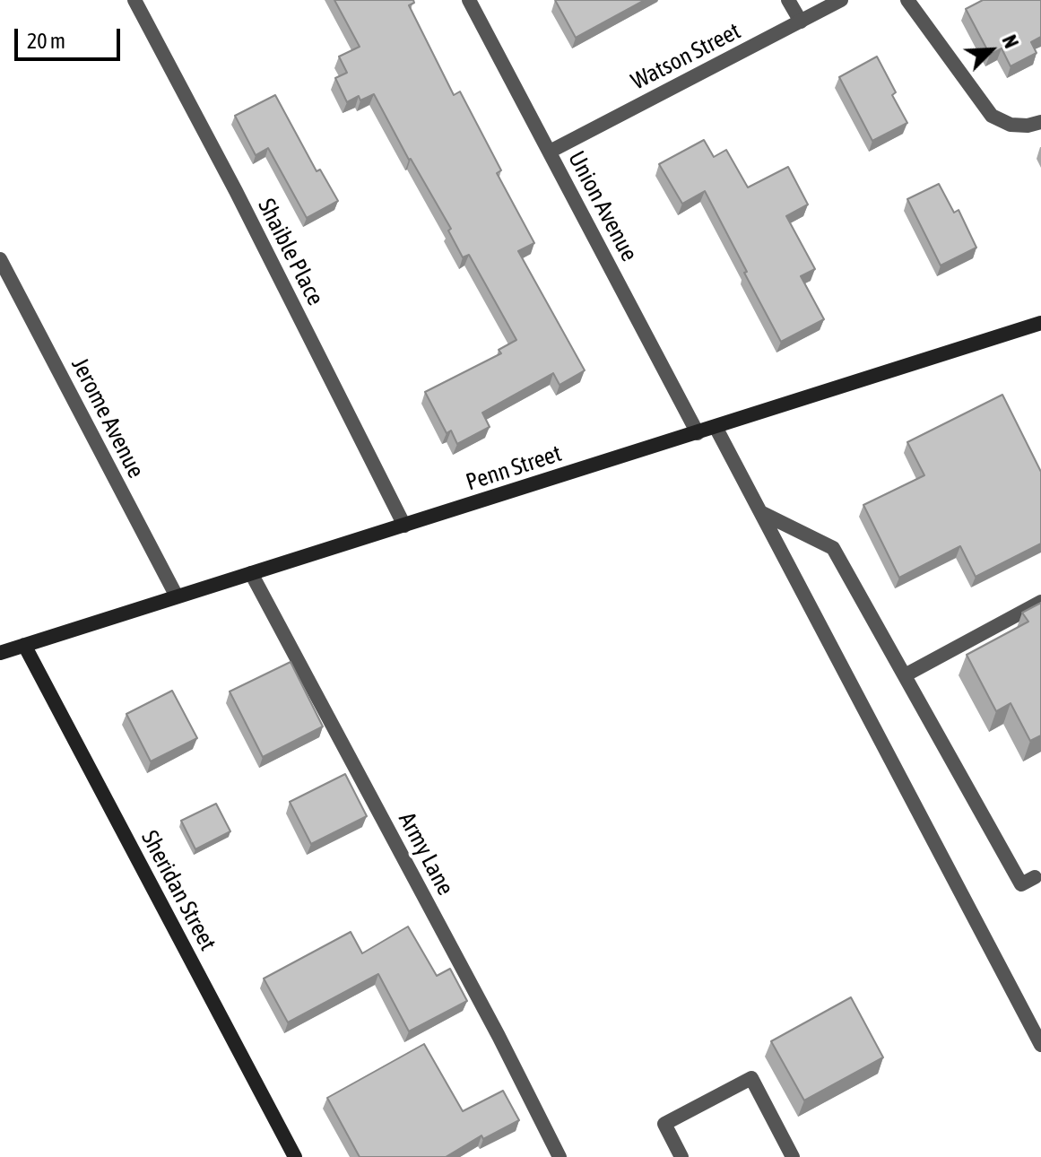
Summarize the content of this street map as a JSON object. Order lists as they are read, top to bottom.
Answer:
{
  "streets": {
    "street": [
      "Watson Street",
      "Union Avenue",
      "Shaible Place",
      "Jerome Avenue",
      "Penn Street",
      "Army Lane",
      "Sheridan Street"
    ]
  },
  "crossings": [
    ["Watson Street", "Union Avenue"],
    ["Union Avenue", "Penn Street"],
    ["Shaible Place", "Penn Street"],
    ["Jerome Avenue", "Penn Street"],
    ["Penn Street", "Army Lane"],
    ["Penn Street", "Sheridan Street"]
  ],
  "scale_bar": "20 m",
  "north": "top right"
}
